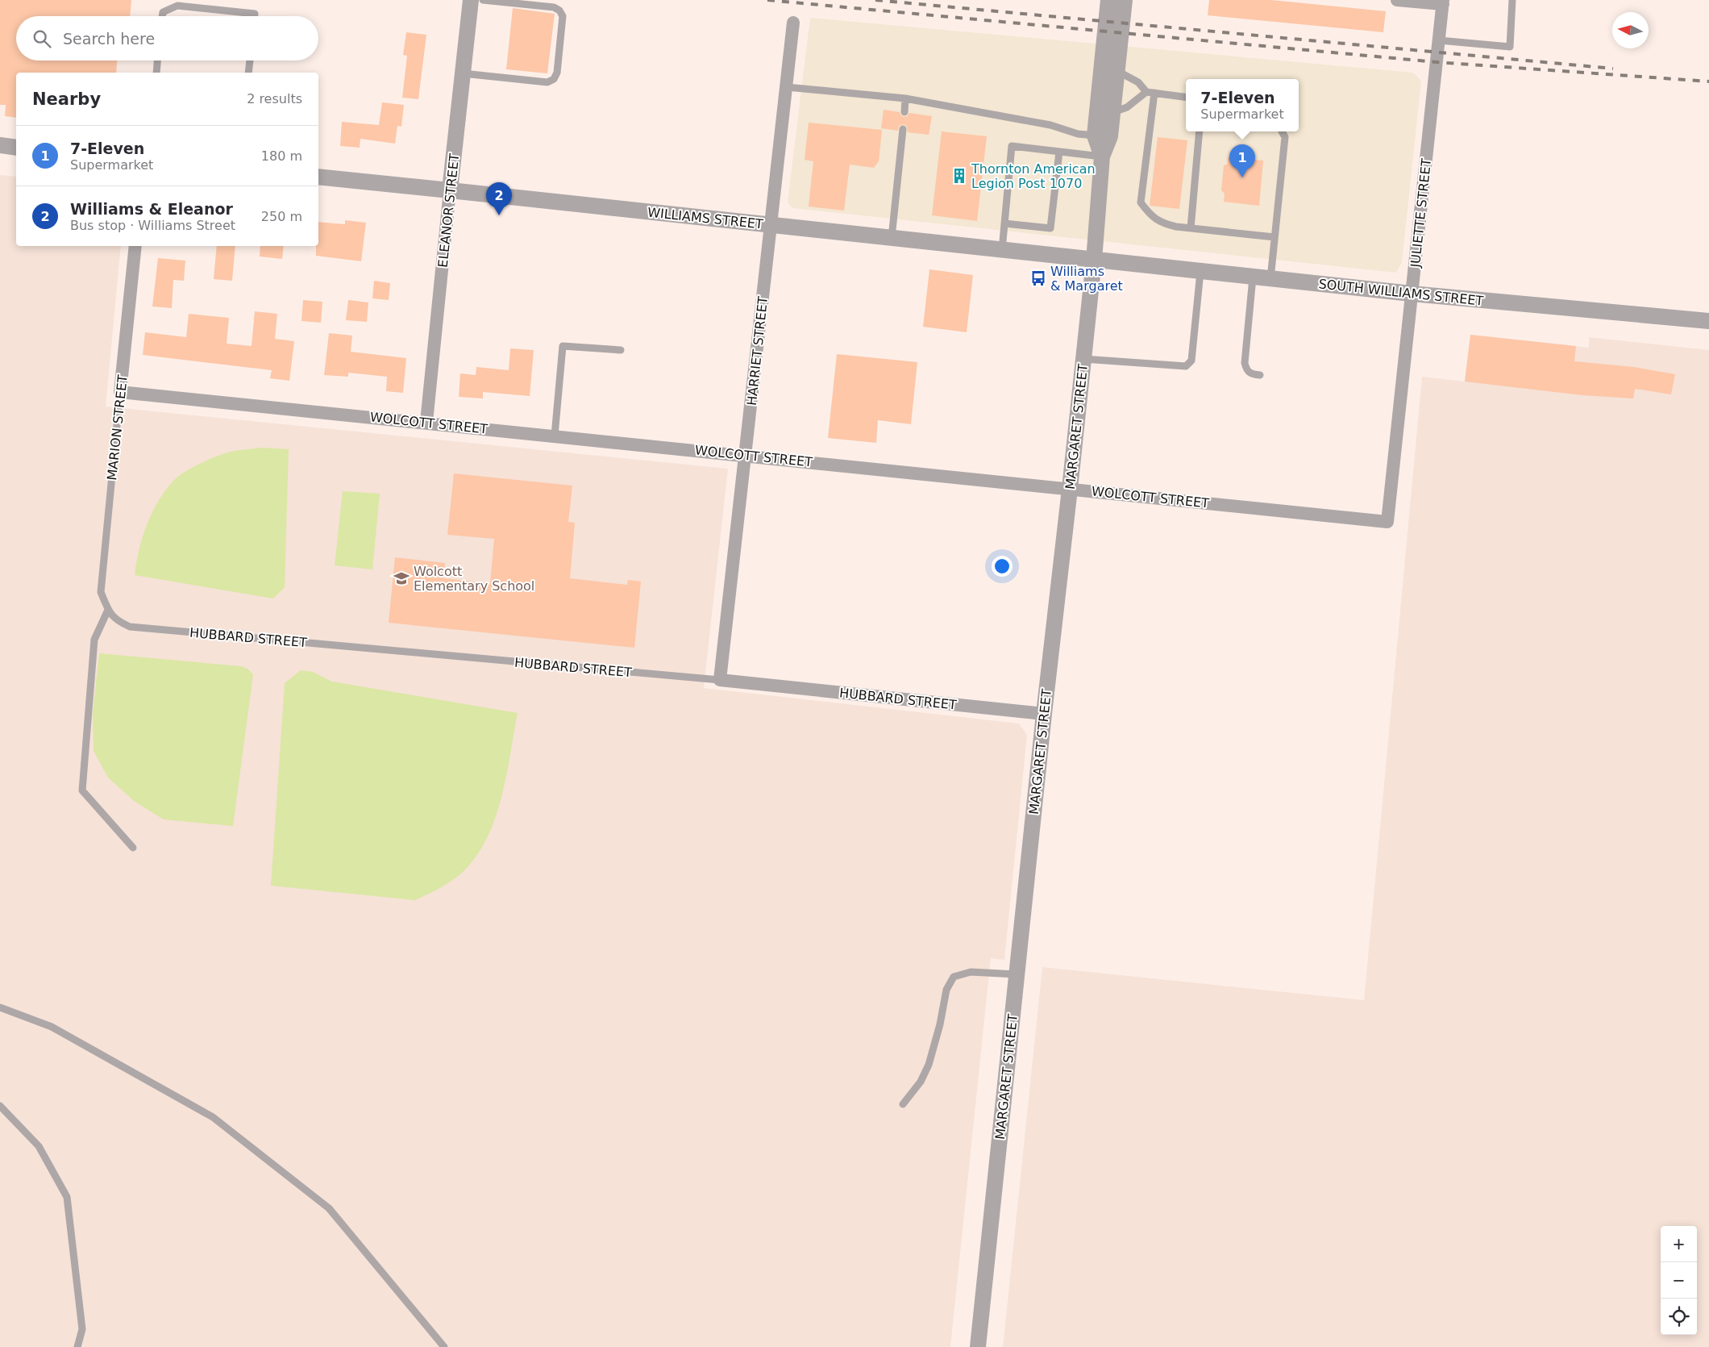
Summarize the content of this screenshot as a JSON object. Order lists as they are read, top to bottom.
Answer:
{
  "streets": {
    "street": [
      "ELEANOR STREET",
      "JULIETTE STREET",
      "WILLIAMS STREET",
      "SOUTH WILLIAMS STREET",
      "HARRIET STREET",
      "WOLCOTT STREET",
      "MARGARET STREET",
      "MARION STREET",
      "HUBBARD STREET"
    ]
  },
  "crossings": [
    ["ELEANOR STREET", "WILLIAMS STREET"],
    ["ELEANOR STREET", "WOLCOTT STREET"],
    ["JULIETTE STREET", "SOUTH WILLIAMS STREET"],
    ["JULIETTE STREET", "WOLCOTT STREET"],
    ["WILLIAMS STREET", "SOUTH WILLIAMS STREET"],
    ["WILLIAMS STREET", "HARRIET STREET"],
    ["WILLIAMS STREET", "MARGARET STREET"],
    ["SOUTH WILLIAMS STREET", "MARGARET STREET"],
    ["HARRIET STREET", "WOLCOTT STREET"],
    ["HARRIET STREET", "HUBBARD STREET"],
    ["WOLCOTT STREET", "MARGARET STREET"],
    ["WOLCOTT STREET", "MARION STREET"],
    ["MARGARET STREET", "HUBBARD STREET"],
    ["MARION STREET", "HUBBARD STREET"]
  ],
  "places": {
    "building": ["Thornton American Legion Post 1070"],
    "bus stop": ["Williams & Margaret"],
    "school or university": ["Wolcott Elementary School"]
  },
  "north": "left",
  "page": {
    "search": "Search here",
    "heading": ["Nearby", "2 results"],
    "popup": ["7-Eleven", "Supermarket"],
    "list": [
      {
        "mark": "1",
        "name": "7-Eleven",
        "note": "Supermarket",
        "value": "180 m"
      },
      {
        "mark": "2",
        "name": "Williams & Eleanor",
        "note": "Bus stop · Williams Street",
        "value": "250 m"
      }
    ],
    "pins": ["1", "2"],
    "map_buttons": ["+", "−"]
  }
}
